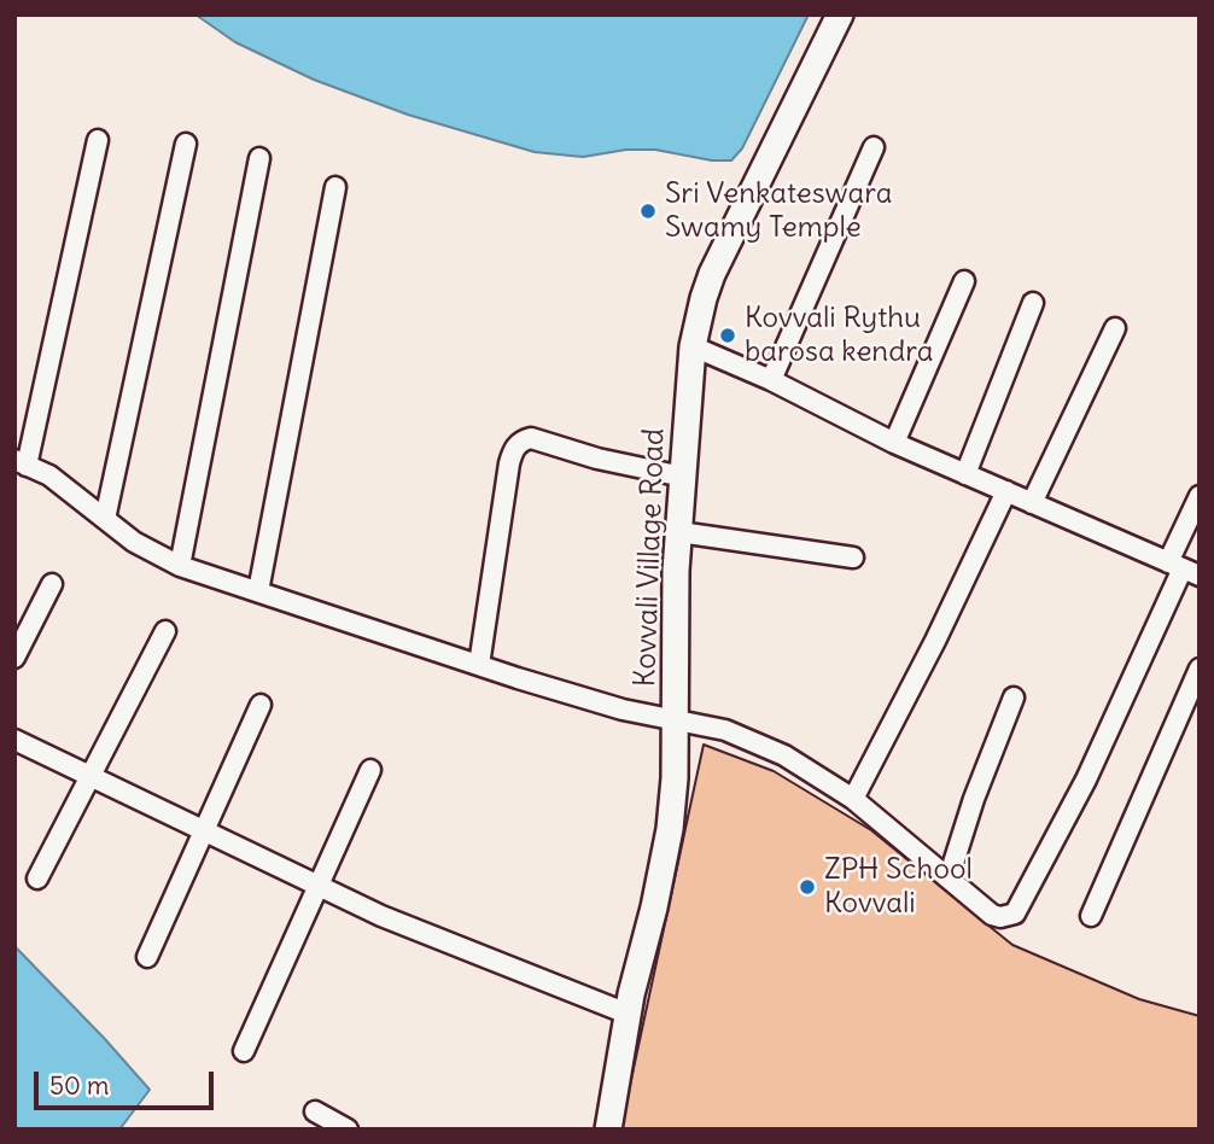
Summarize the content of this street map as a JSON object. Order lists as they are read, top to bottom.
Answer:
{
  "streets": {
    "street": ["Kovvali Village Road"]
  },
  "places": ["Sri Venkateswara Swamy Temple", "Kovvali Rythu barosa kendra", "ZPH School Kovvali"],
  "scale_bar": "50 m"
}
